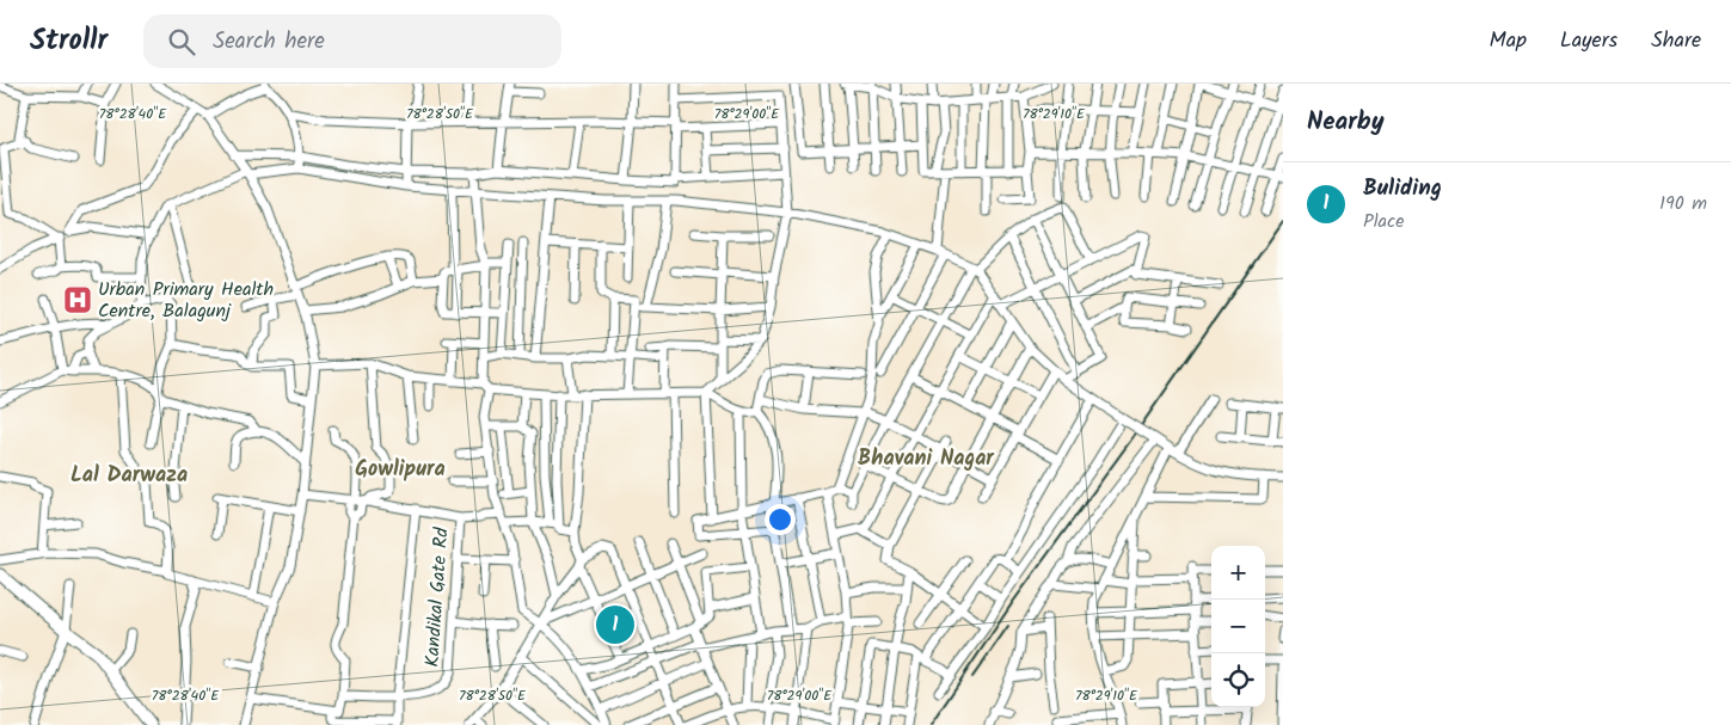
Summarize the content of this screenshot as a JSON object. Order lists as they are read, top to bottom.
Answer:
{
  "streets": {
    "street": ["Kandikal Gate Rd"]
  },
  "districts": ["Bhavani Nagar", "Gowlipura", "Lal Darwaza"],
  "places": {
    "hospital": ["Urban Primary Health Centre, Balagunj"]
  },
  "page": {
    "header": "Strollr",
    "search": "Search here",
    "nav": ["Map", "Layers", "Share"],
    "heading": "Nearby",
    "list": [
      {
        "mark": "1",
        "name": "Buliding",
        "note": "Place",
        "value": "190 m"
      }
    ],
    "map_buttons": ["+", "−"],
    "pins": "1"
  },
  "coordinates": [
    "78°28'40\"E",
    "78°28'50\"E",
    "78°29'00\"E",
    "78°29'10\"E"
  ]
}
